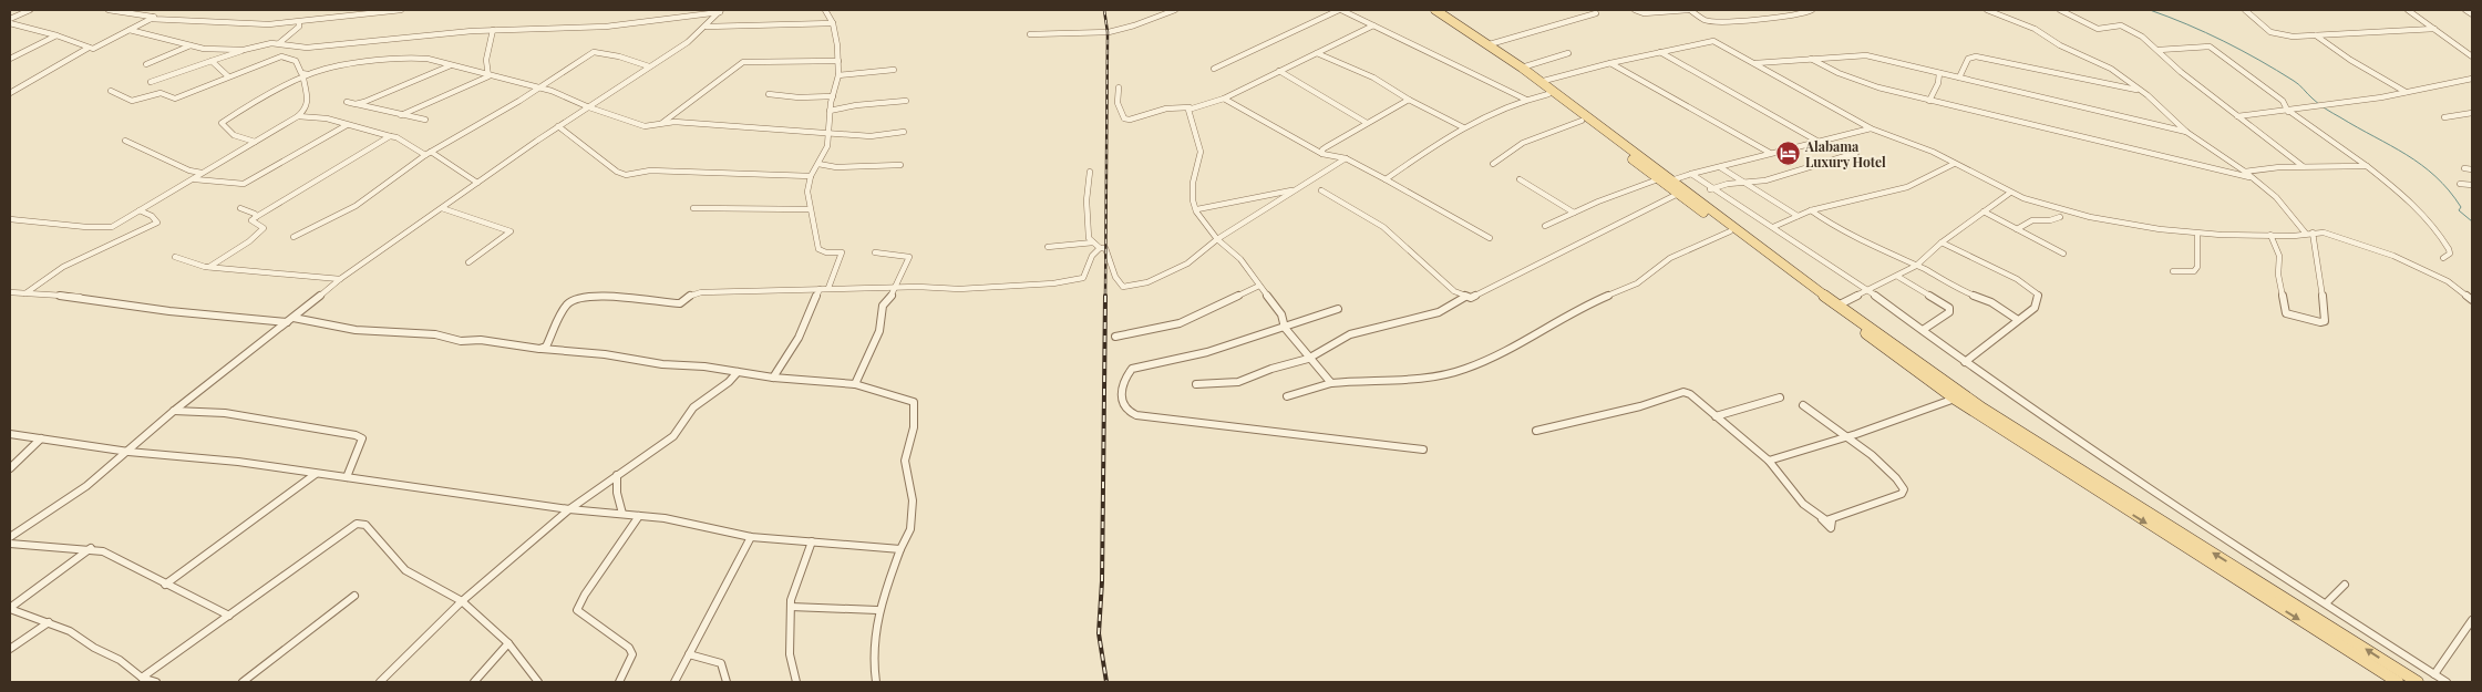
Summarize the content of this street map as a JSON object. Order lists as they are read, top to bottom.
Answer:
{
  "places": {
    "hotel": ["Alabama Luxury Hotel"]
  }
}
